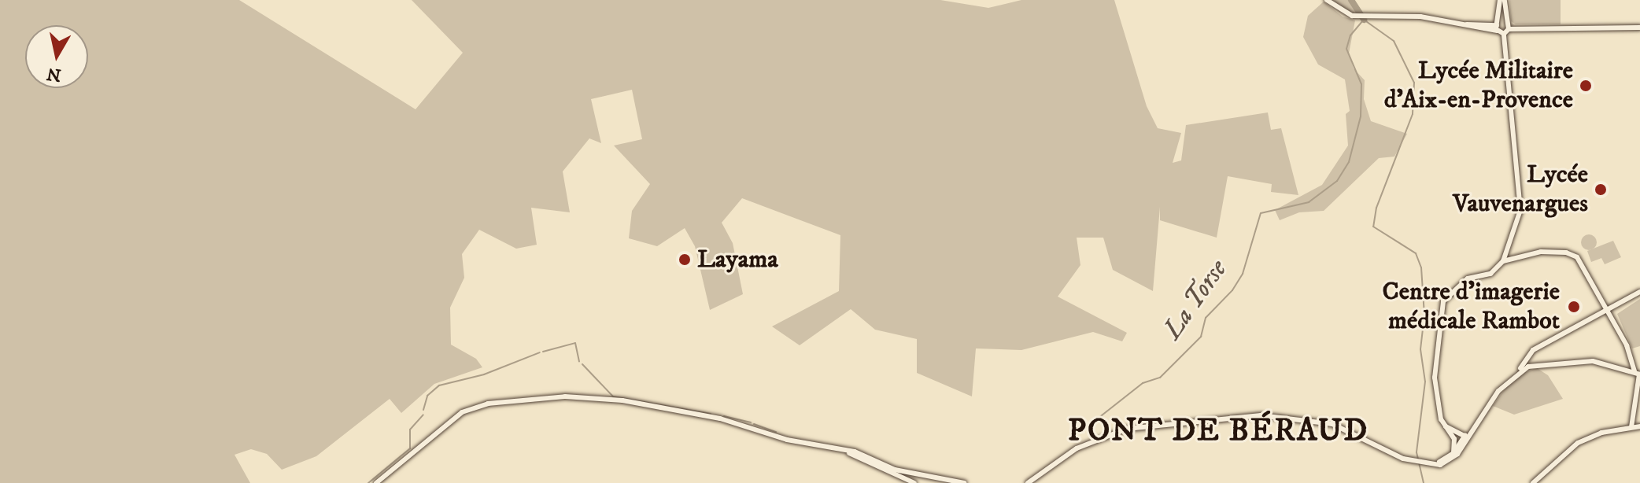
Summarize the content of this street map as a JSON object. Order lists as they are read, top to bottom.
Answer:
{
  "districts": ["PONT DE BÉRAUD"],
  "water": ["La Torse"],
  "places": [
    "Lycée Militaire d'Aix-en-Provence",
    "Lycée Vauvenargues",
    "Layama",
    "Centre d'imagerie médicale Rambot"
  ],
  "north": "bottom"
}
